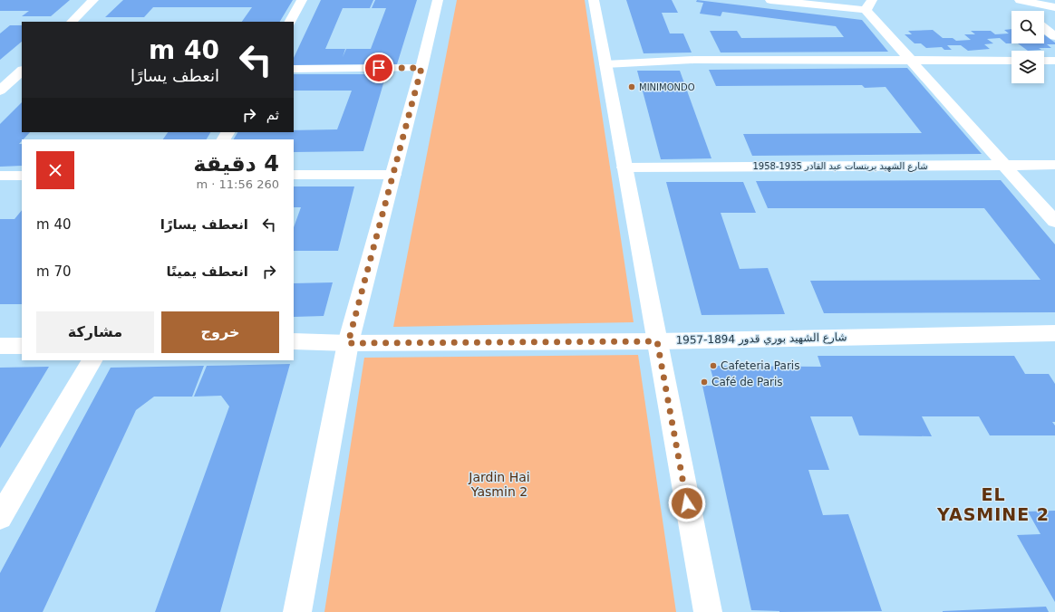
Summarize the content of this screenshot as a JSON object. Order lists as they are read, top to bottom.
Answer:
{
  "streets": {
    "street": ["شارع الشهيد برينسات عبد القادر 1935-1958", "شارع الشهيد بوري قدور 1894-1957"]
  },
  "districts": ["EL YASMINE 2"],
  "parks": ["Jardin Hai Yasmin 2"],
  "places": ["MINIMONDO", "Cafeteria Paris", "Café de Paris"],
  "page": {
    "turn": ["40 m", "انعطف يسارًا"],
    "then": "ثم",
    "heading": ["4 دقيقة", "260 m · 11:56"],
    "list": [
      {
        "name": "انعطف يسارًا",
        "value": "40 m"
      },
      {
        "name": "انعطف يمينًا",
        "value": "70 m"
      }
    ],
    "buttons": ["خروج", "مشاركة"]
  }
}
